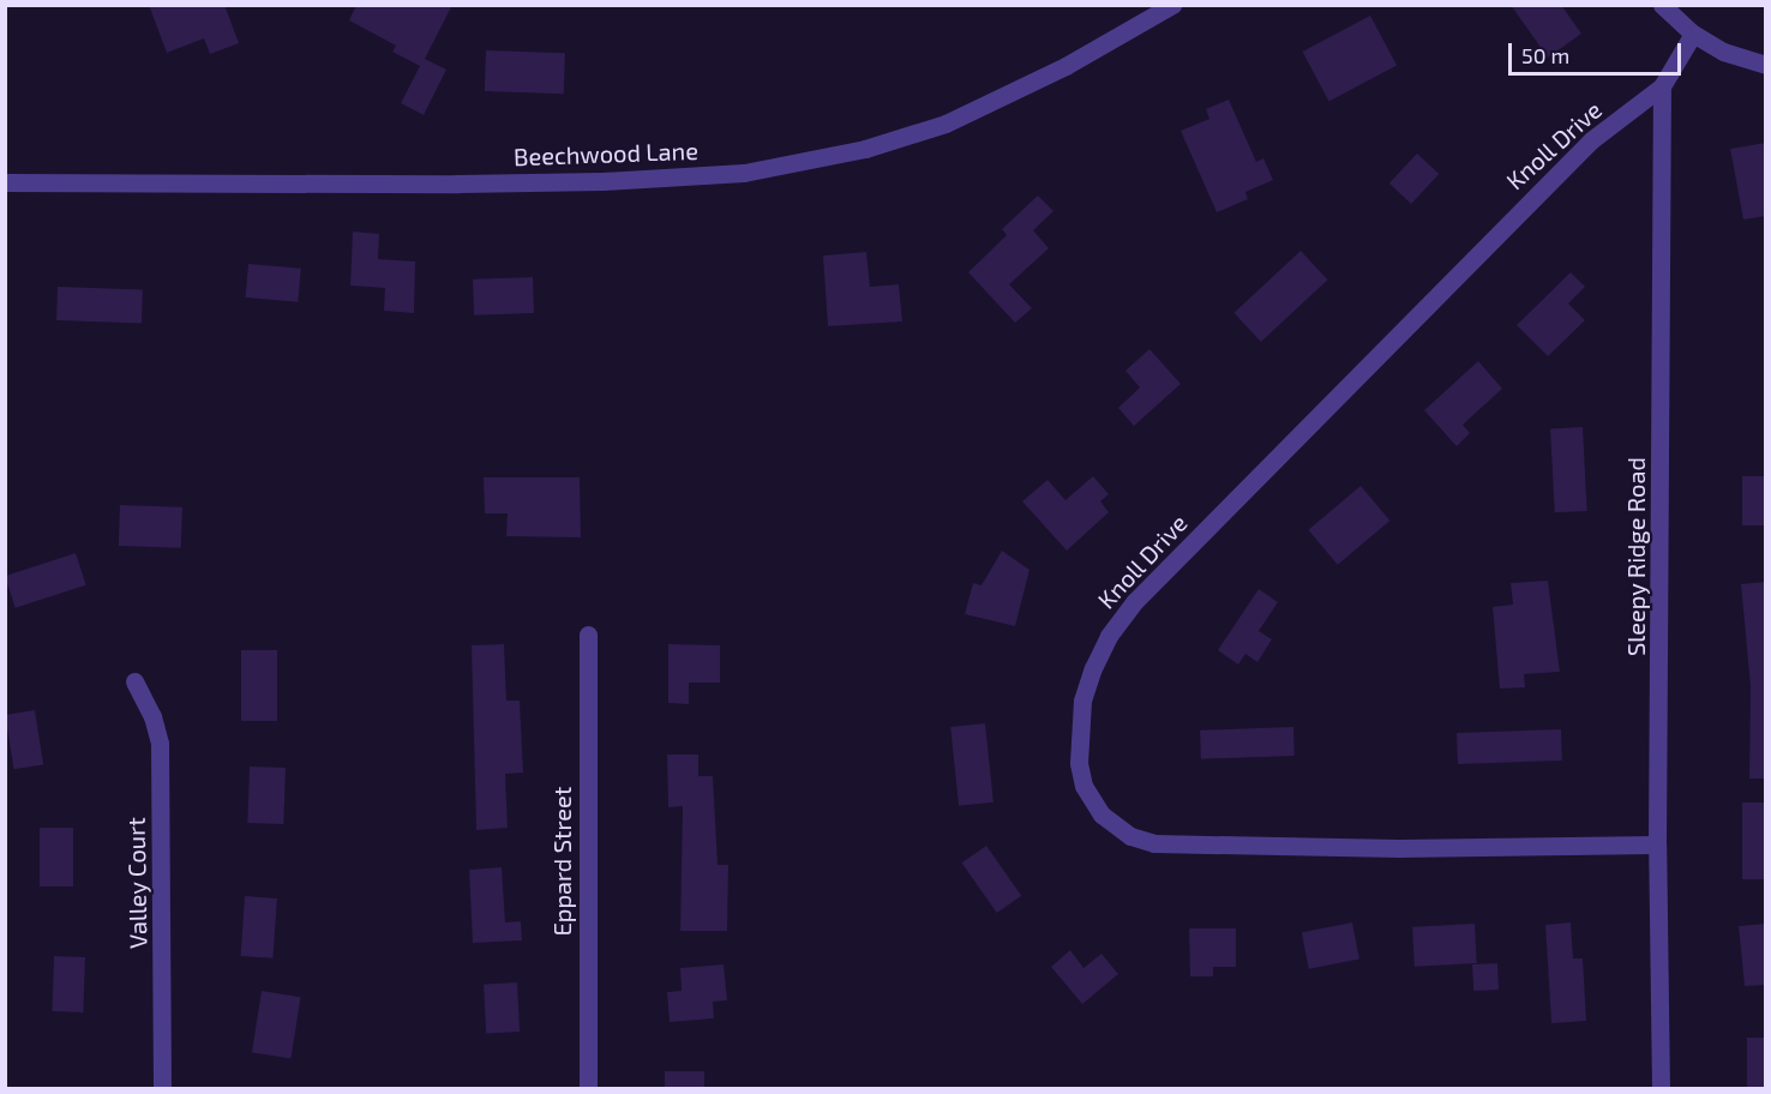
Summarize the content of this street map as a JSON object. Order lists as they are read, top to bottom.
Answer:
{
  "streets": {
    "street": [
      "Knoll Drive",
      "Beechwood Lane",
      "Sleepy Ridge Road",
      "Eppard Street",
      "Valley Court"
    ]
  },
  "crossings": [
    ["Knoll Drive", "Sleepy Ridge Road"]
  ],
  "scale_bar": "50 m"
}
